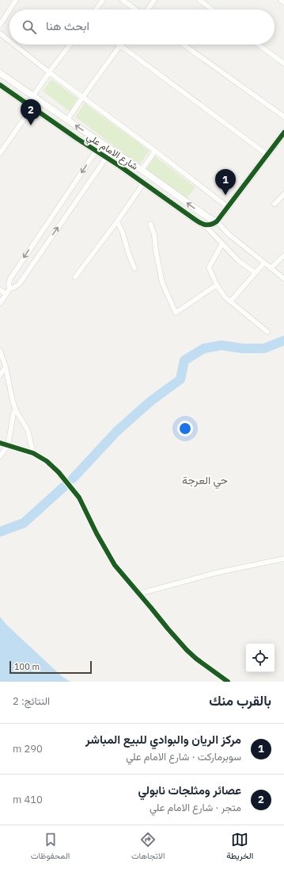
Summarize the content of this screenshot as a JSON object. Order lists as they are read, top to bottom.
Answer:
{
  "streets": {
    "street": ["شارع الامام علي"]
  },
  "districts": ["حي العرجة"],
  "scale_bar": "100 m",
  "page": {
    "search": "ابحث هنا",
    "pins": ["2", "1"],
    "scale": "100 m",
    "heading": ["بالقرب منك", "النتائج: 2"],
    "list": [
      {
        "mark": "1",
        "name": "مركز الريان والبوادي للبيع المباشر",
        "note": "سوبرماركت · شارع الامام علي",
        "value": "290 m"
      },
      {
        "mark": "2",
        "name": "عصائر ومثلجات نابولي",
        "note": "متجر · شارع الامام علي",
        "value": "410 m"
      }
    ],
    "nav": ["الخريطة", "الاتجاهات", "المحفوظات"]
  }
}
